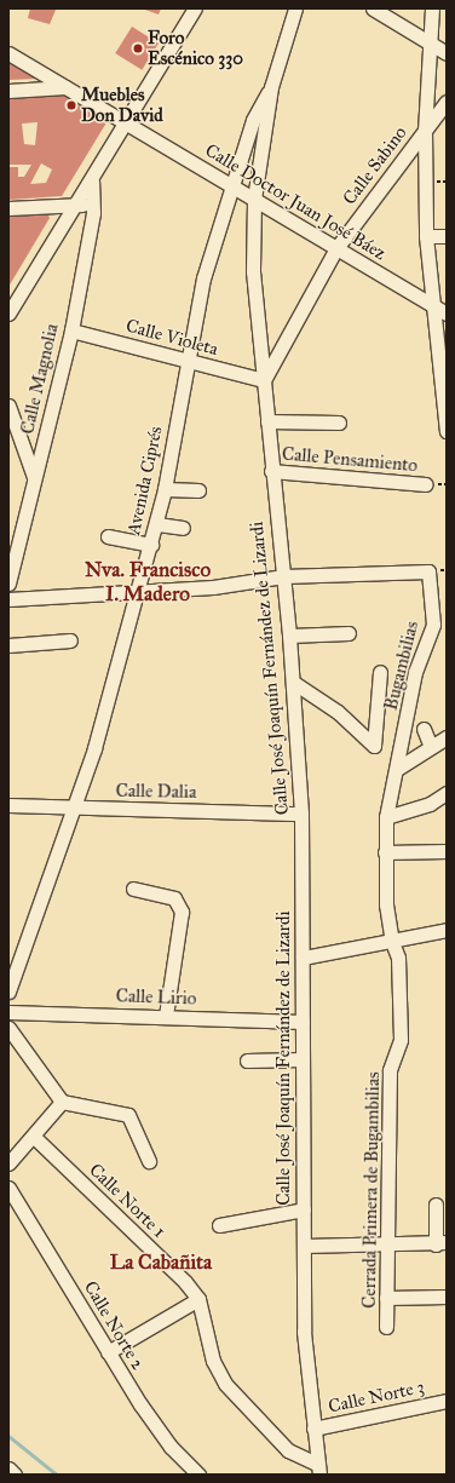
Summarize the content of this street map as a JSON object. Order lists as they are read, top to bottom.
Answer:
{
  "streets": {
    "street": [
      "Calle Sabino",
      "Calle Doctor Juan José Báez",
      "Calle Violeta",
      "Calle Magnolia",
      "Calle Pensamiento",
      "Avenida Ciprés",
      "Bugambilias",
      "Calle José Joaquín Fernández de Lizardi",
      "Calle Dalia",
      "Calle Lirio",
      "Cerrada Primera de Bugambilias",
      "Calle Norte 1",
      "Calle Norte 2",
      "Calle Norte 3"
    ]
  },
  "crossings": [
    ["Calle Sabino", "Calle Doctor Juan José Báez"],
    ["Calle Sabino", "Calle Violeta"],
    ["Calle Sabino", "Calle José Joaquín Fernández de Lizardi"],
    ["Calle Doctor Juan José Báez", "Avenida Ciprés"],
    ["Calle Doctor Juan José Báez", "Calle José Joaquín Fernández de Lizardi"],
    ["Calle Violeta", "Calle Magnolia"],
    ["Calle Violeta", "Avenida Ciprés"],
    ["Calle Violeta", "Calle José Joaquín Fernández de Lizardi"],
    ["Calle Pensamiento", "Calle José Joaquín Fernández de Lizardi"],
    ["Avenida Ciprés", "Calle José Joaquín Fernández de Lizardi"],
    ["Avenida Ciprés", "Calle Dalia"],
    ["Bugambilias", "Calle José Joaquín Fernández de Lizardi"],
    ["Bugambilias", "Cerrada Primera de Bugambilias"],
    ["Calle José Joaquín Fernández de Lizardi", "Calle Dalia"],
    ["Calle José Joaquín Fernández de Lizardi", "Calle Lirio"],
    ["Calle José Joaquín Fernández de Lizardi", "Calle Norte 1"],
    ["Calle José Joaquín Fernández de Lizardi", "Calle Norte 3"]
  ],
  "districts": ["Nva. Francisco I. Madero", "La Cabañita"],
  "places": ["Foro Escénico 330", "Muebles Don David"]
}
